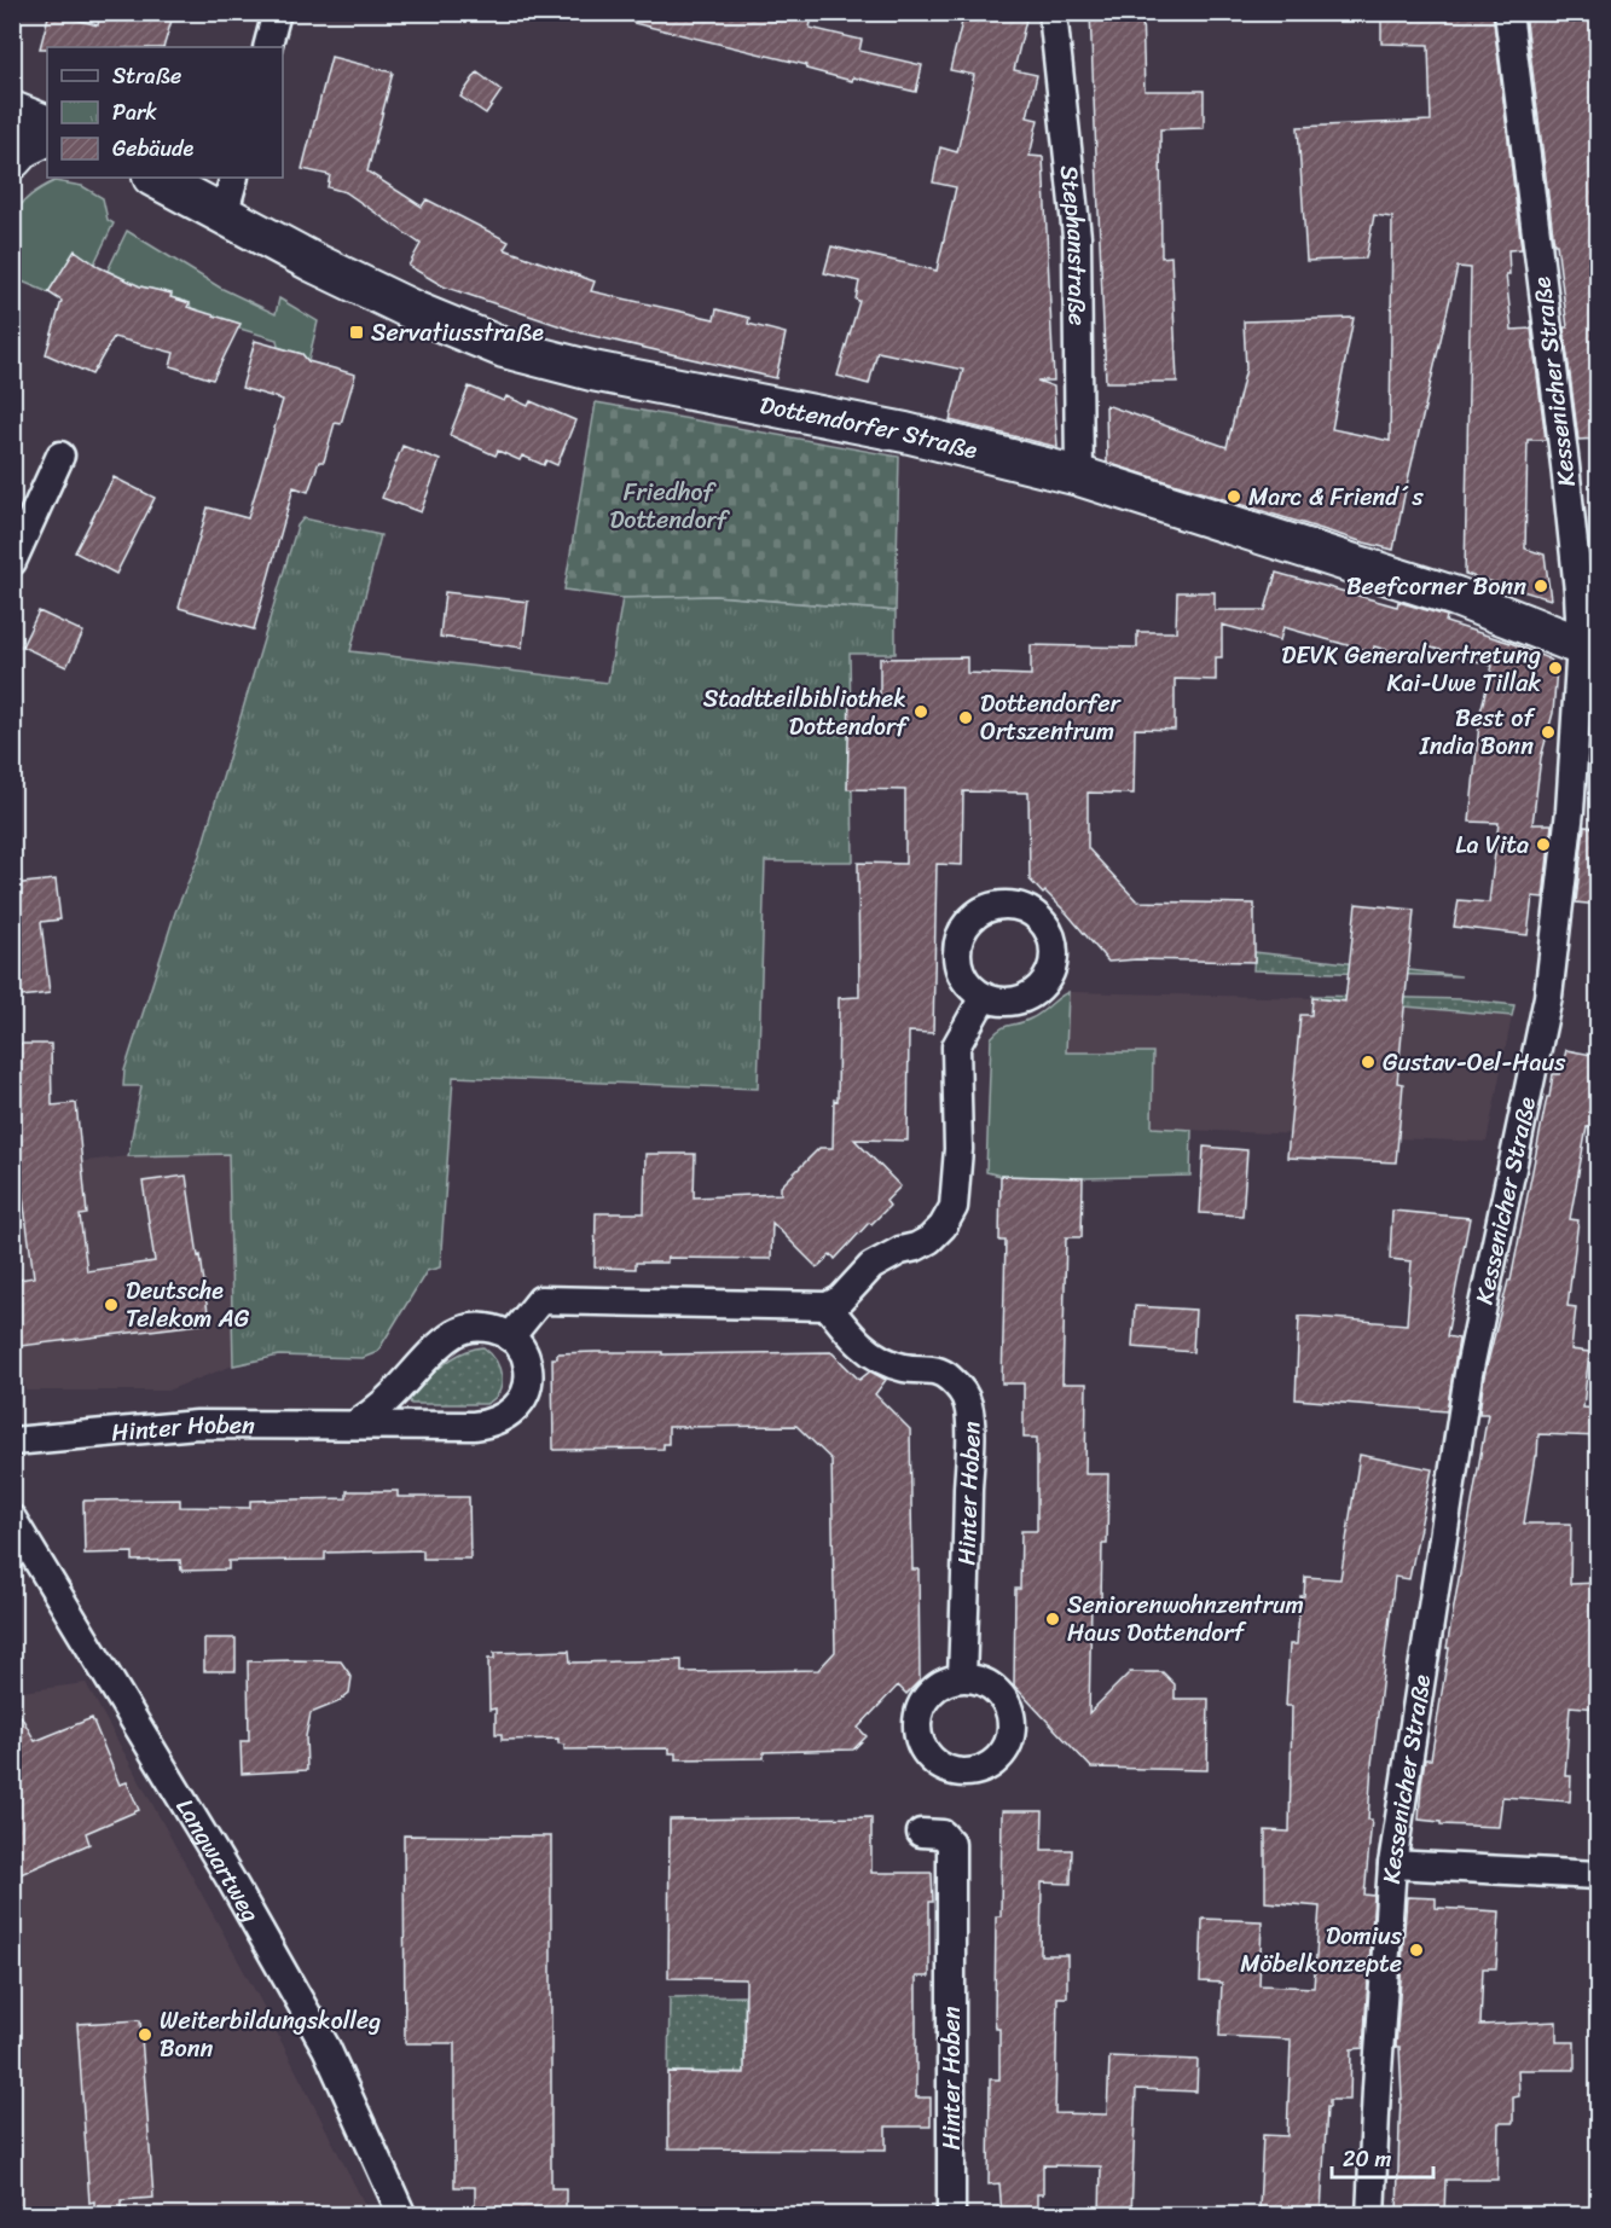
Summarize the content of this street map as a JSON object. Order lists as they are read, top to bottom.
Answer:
{
  "streets": {
    "main road": ["Dottendorfer Straße"],
    "street": [
      "Stephanstraße",
      "Kessenicher Straße",
      "Hinter Hoben",
      "Langwartweg"
    ]
  },
  "crossings": [
    ["Stephanstraße", "Dottendorfer Straße"],
    ["Kessenicher Straße", "Dottendorfer Straße"]
  ],
  "parks": ["Friedhof Dottendorf"],
  "places": {
    "transit": ["Servatiusstraße"],
    "other": [
      "Marc & Friend´s",
      "Beefcorner Bonn",
      "DEVK Generalvertretung Kai-Uwe Tillak",
      "Stadtteilbibliothek Dottendorf",
      "Dottendorfer Ortszentrum",
      "Best of India Bonn",
      "La Vita",
      "Gustav-Oel-Haus",
      "Deutsche Telekom AG",
      "Seniorenwohnzentrum Haus Dottendorf",
      "Domius Möbelkonzepte",
      "Weiterbildungskolleg Bonn"
    ]
  },
  "legend": ["Straße", "Park", "Gebäude"],
  "scale_bar": "20 m"
}
